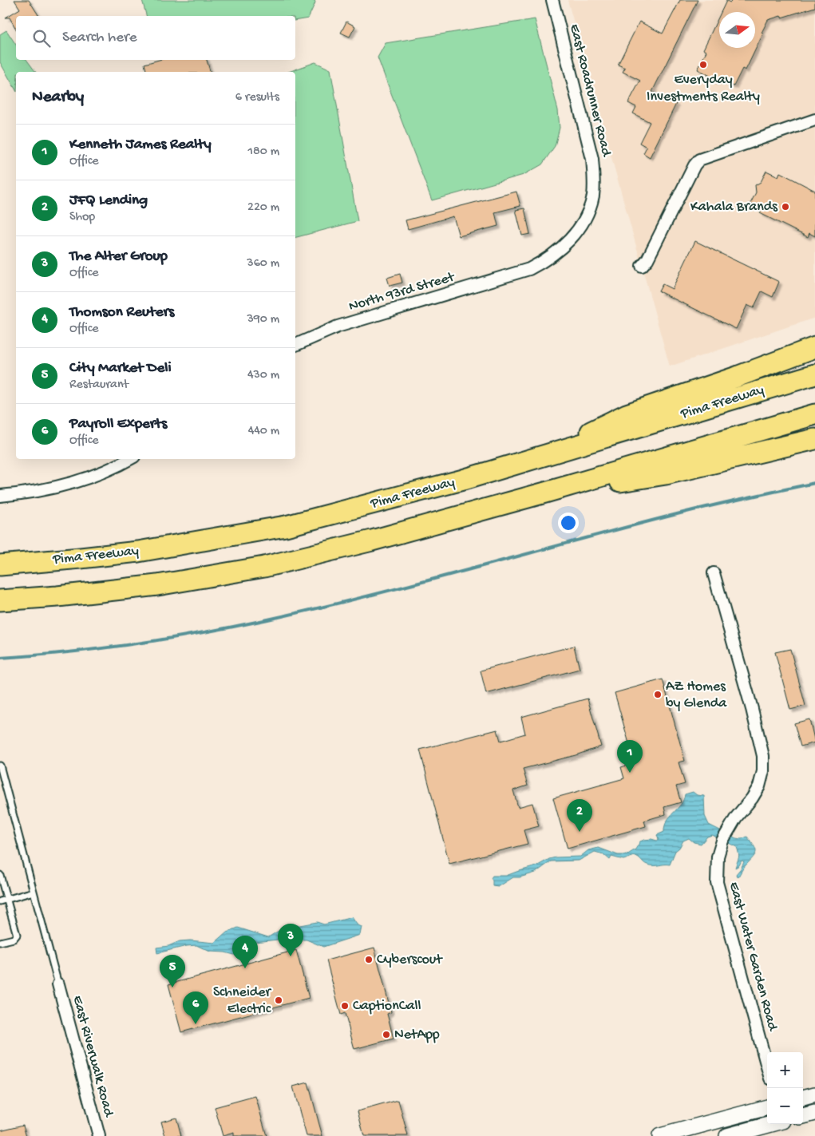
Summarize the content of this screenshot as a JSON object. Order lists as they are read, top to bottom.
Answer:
{
  "streets": {
    "highway": ["Pima Freeway"],
    "street": [
      "East Roadrunner Road",
      "North 93rd Street",
      "East Water Garden Road",
      "East Riverwalk Road"
    ]
  },
  "crossings": [
    ["East Roadrunner Road", "North 93rd Street"]
  ],
  "places": [
    "Everyday Investments Realty",
    "Kahala Brands",
    "AZ Homes by Glenda",
    "Cyberscout",
    "Schneider Electric",
    "CaptionCall",
    "NetApp"
  ],
  "north": "right",
  "page": {
    "search": "Search here",
    "heading": ["Nearby", "6 results"],
    "list": [
      {
        "mark": "1",
        "name": "Kenneth James Realty",
        "note": "Office",
        "value": "180 m"
      },
      {
        "mark": "2",
        "name": "JFQ Lending",
        "note": "Shop",
        "value": "220 m"
      },
      {
        "mark": "3",
        "name": "The Alter Group",
        "note": "Office",
        "value": "360 m"
      },
      {
        "mark": "4",
        "name": "Thomson Reuters",
        "note": "Office",
        "value": "390 m"
      },
      {
        "mark": "5",
        "name": "City Market Deli",
        "note": "Restaurant",
        "value": "430 m"
      },
      {
        "mark": "6",
        "name": "Payroll Experts",
        "note": "Office",
        "value": "440 m"
      }
    ],
    "pins": [
      "1",
      "2",
      "3",
      "4",
      "5",
      "6"
    ],
    "map_buttons": ["+", "−"]
  }
}
